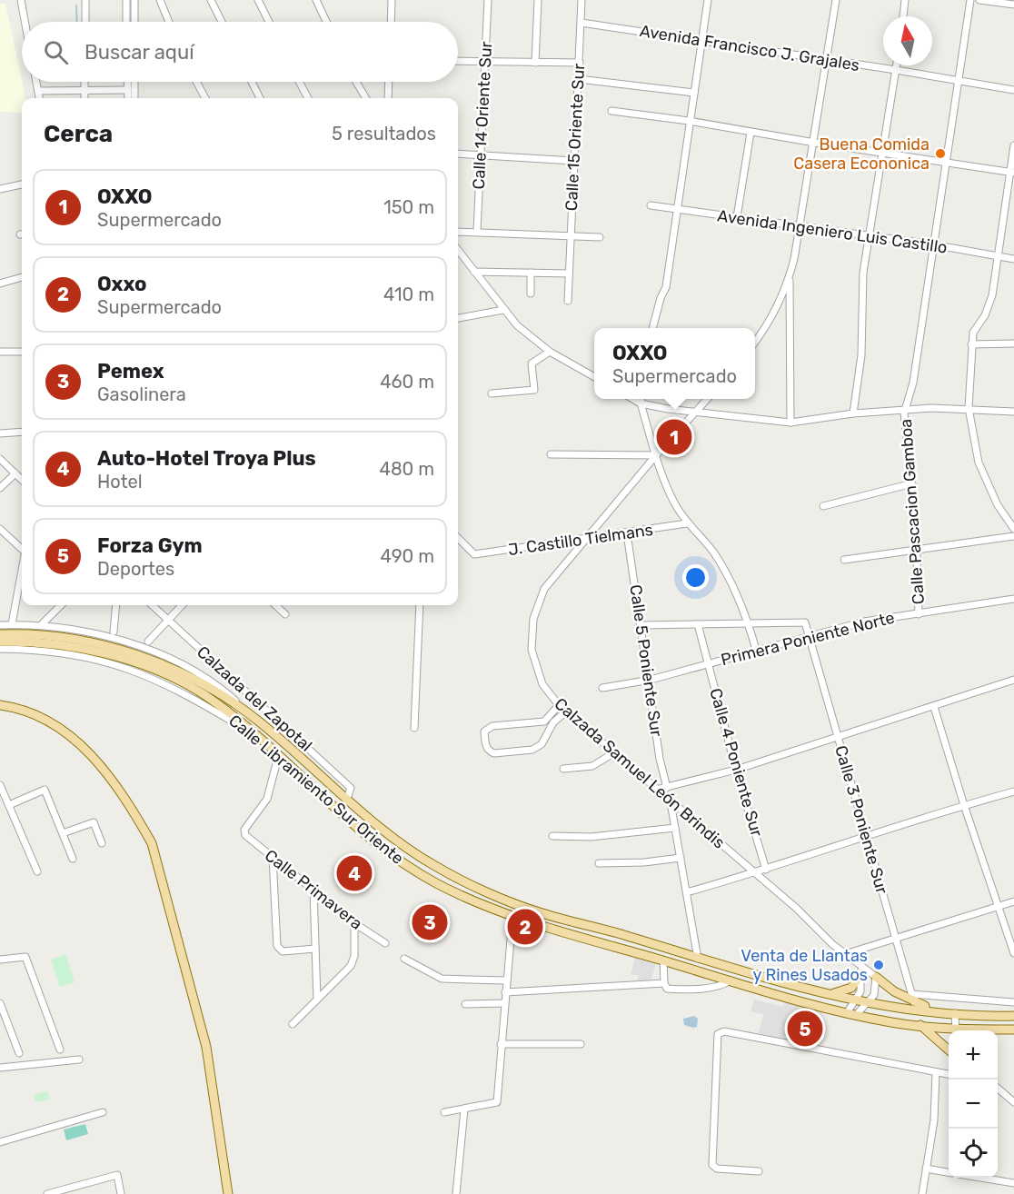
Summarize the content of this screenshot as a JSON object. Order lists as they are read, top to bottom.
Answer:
{
  "streets": {
    "main road": ["Calle Libramiento Sur Oriente"],
    "street": [
      "Avenida Francisco J. Grajales",
      "Calle 14 Oriente Sur",
      "Calle 15 Oriente Sur",
      "Avenida Ingeniero Luis Castillo",
      "Calle Pascacion Gamboa",
      "J. Castillo Tielmans",
      "Primera Poniente Norte",
      "Calle 5 Poniente Sur",
      "Calzada del Zapotal",
      "Calle 4 Poniente Sur",
      "Calzada Samuel León Brindis",
      "Calle 3 Poniente Sur",
      "Calle Primavera"
    ]
  },
  "crossings": [
    ["Avenida Francisco J. Grajales", "Calle 15 Oriente Sur"],
    ["Avenida Francisco J. Grajales", "Calle Pascacion Gamboa"],
    ["Avenida Ingeniero Luis Castillo", "Calle Pascacion Gamboa"],
    ["Calle Pascacion Gamboa", "Primera Poniente Norte"],
    ["J. Castillo Tielmans", "Calle 5 Poniente Sur"],
    ["J. Castillo Tielmans", "Calzada Samuel León Brindis"],
    ["Primera Poniente Norte", "Calle 5 Poniente Sur"],
    ["Primera Poniente Norte", "Calle 4 Poniente Sur"],
    ["Primera Poniente Norte", "Calle 3 Poniente Sur"],
    ["Calzada del Zapotal", "Calle Libramiento Sur Oriente"],
    ["Calle Libramiento Sur Oriente", "Calle Primavera"]
  ],
  "places": ["Buena Comida Casera Econonica", "Venta de Llantas y Rines Usados"],
  "north": "top",
  "page": {
    "search": "Buscar aquí",
    "heading": ["Cerca", "5 resultados"],
    "list": [
      {
        "mark": "1",
        "name": "OXXO",
        "note": "Supermercado",
        "value": "150 m"
      },
      {
        "mark": "2",
        "name": "Oxxo",
        "note": "Supermercado",
        "value": "410 m"
      },
      {
        "mark": "3",
        "name": "Pemex",
        "note": "Gasolinera",
        "value": "460 m"
      },
      {
        "mark": "4",
        "name": "Auto-Hotel Troya Plus",
        "note": "Hotel",
        "value": "480 m"
      },
      {
        "mark": "5",
        "name": "Forza Gym",
        "note": "Deportes",
        "value": "490 m"
      }
    ],
    "popup": ["OXXO", "Supermercado"],
    "pins": [
      "1",
      "4",
      "3",
      "2",
      "5"
    ],
    "map_buttons": ["+", "−"]
  }
}
